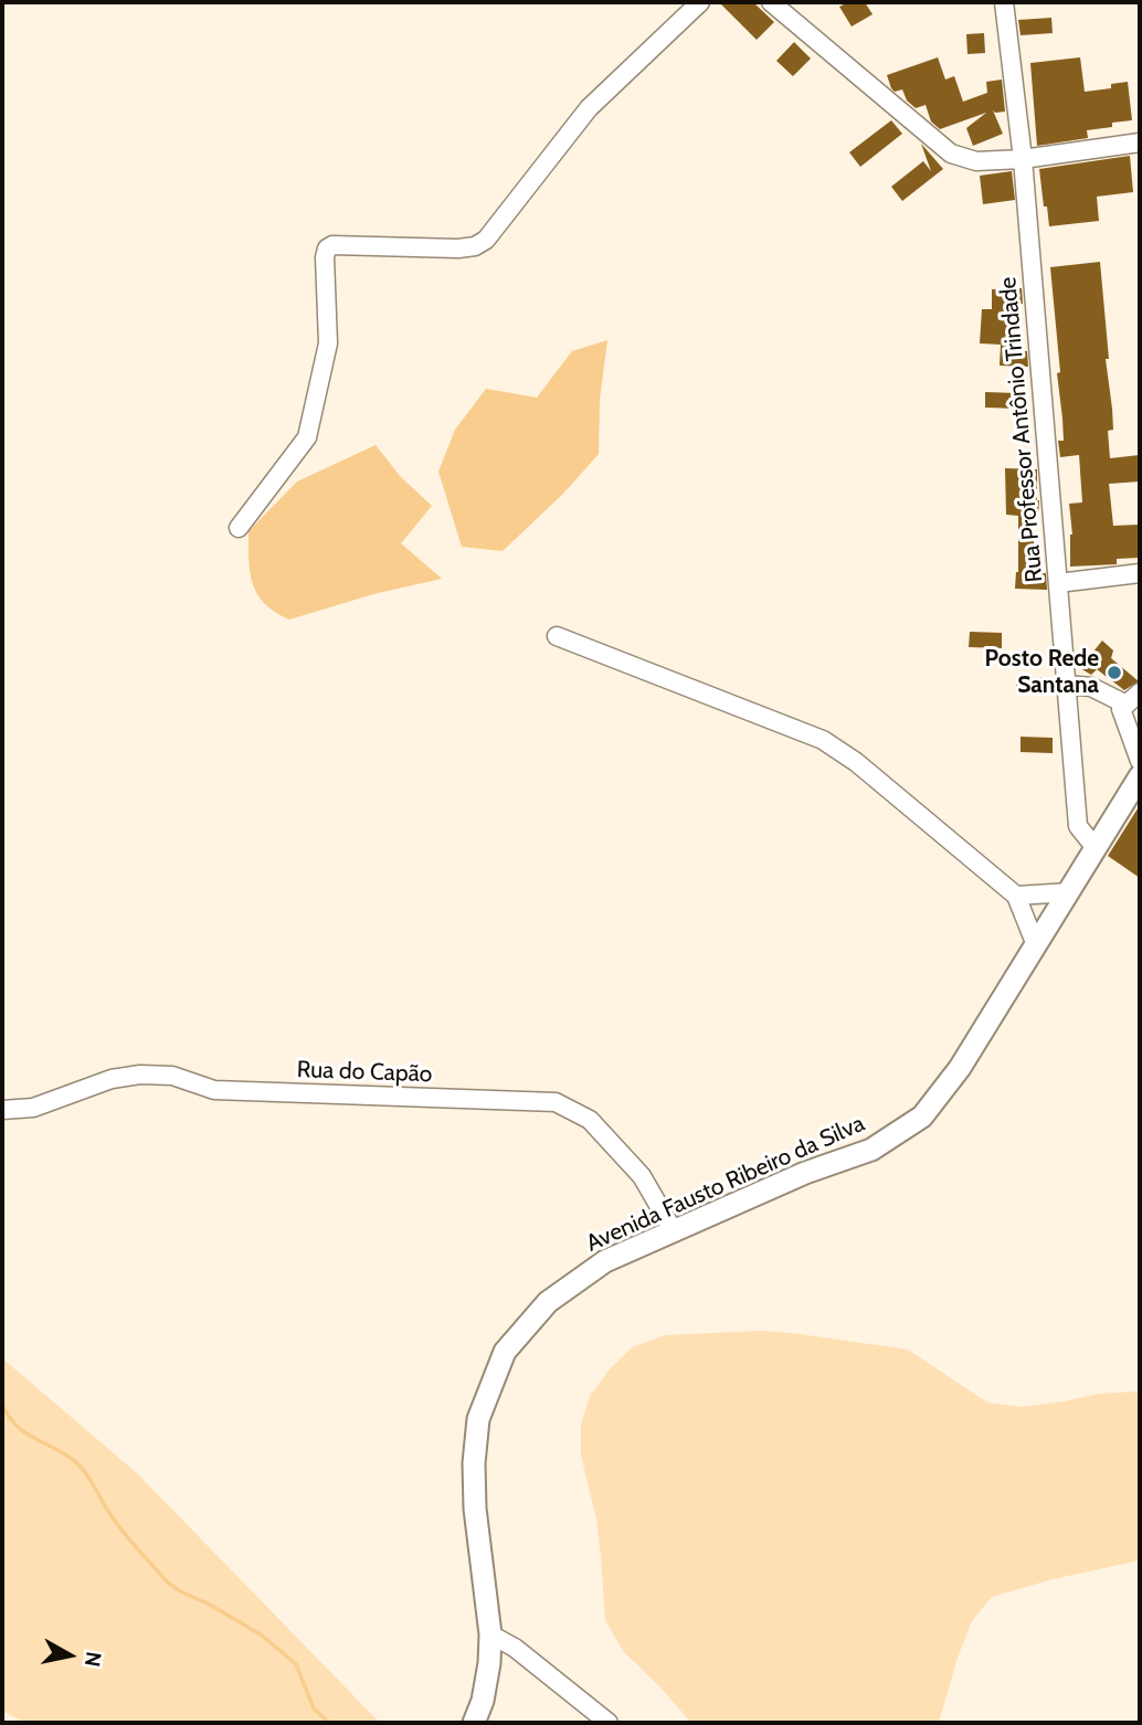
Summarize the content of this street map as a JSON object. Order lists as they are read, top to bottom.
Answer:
{
  "streets": {
    "main road": ["Avenida Fausto Ribeiro da Silva"],
    "street": ["Rua Professor Antônio Trindade", "Rua do Capão"]
  },
  "crossings": [
    ["Rua Professor Antônio Trindade", "Avenida Fausto Ribeiro da Silva"],
    ["Rua do Capão", "Avenida Fausto Ribeiro da Silva"]
  ],
  "places": ["Posto Rede Santana"],
  "north": "right"
}
